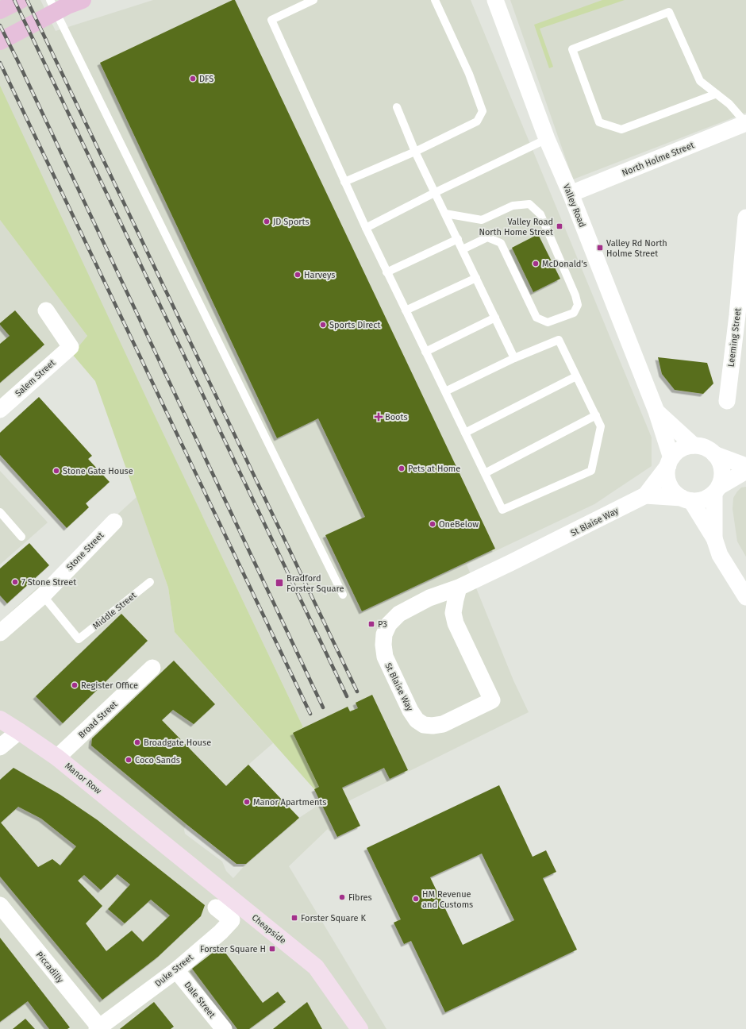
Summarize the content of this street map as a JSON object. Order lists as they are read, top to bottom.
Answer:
{
  "streets": {
    "street": [
      "North Holme Street",
      "Valley Road",
      "Leeming Street",
      "Salem Street",
      "St Blaise Way",
      "Stone Street",
      "Broad Street",
      "Manor Row",
      "Cheapside",
      "Piccadilly",
      "Duke Street",
      "Dale Street"
    ],
    "lane": ["Middle Street"]
  },
  "crossings": [
    ["North Holme Street", "Valley Road"],
    ["Valley Road", "St Blaise Way"],
    ["Stone Street", "Middle Street"],
    ["Broad Street", "Manor Row"],
    ["Manor Row", "Cheapside"],
    ["Piccadilly", "Duke Street"],
    ["Duke Street", "Dale Street"]
  ],
  "places": {
    "other": [
      "DFS",
      "JD Sports",
      "McDonald's",
      "Harveys",
      "Sports Direct",
      "Pets at Home",
      "Stone Gate House",
      "OneBelow",
      "7 Stone Street",
      "Register Office",
      "Broadgate House",
      "Coco Sands",
      "Manor Apartments",
      "Fibres",
      "HM Revenue and Customs"
    ],
    "transit": [
      "Valley Road North Home Street",
      "Valley Rd North Holme Street",
      "Bradford Forster Square",
      "P3",
      "Forster Square K",
      "Forster Square H"
    ],
    "health": ["Boots"]
  }
}
